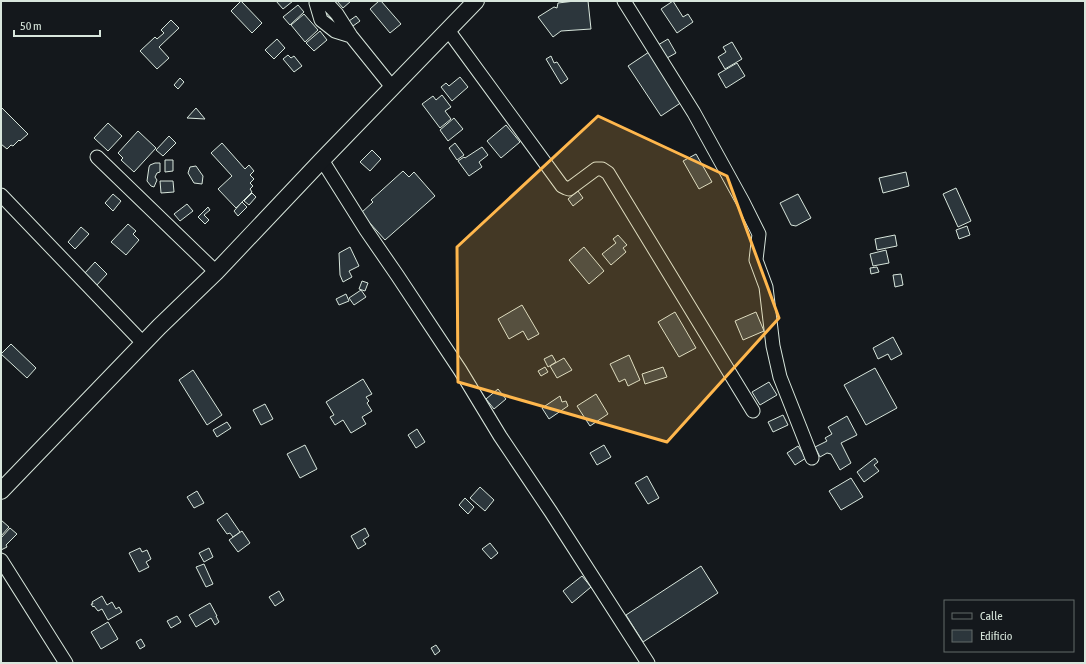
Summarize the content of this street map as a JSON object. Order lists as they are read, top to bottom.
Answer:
{
  "legend": ["Calle", "Edificio"],
  "scale_bar": "50 m"
}
